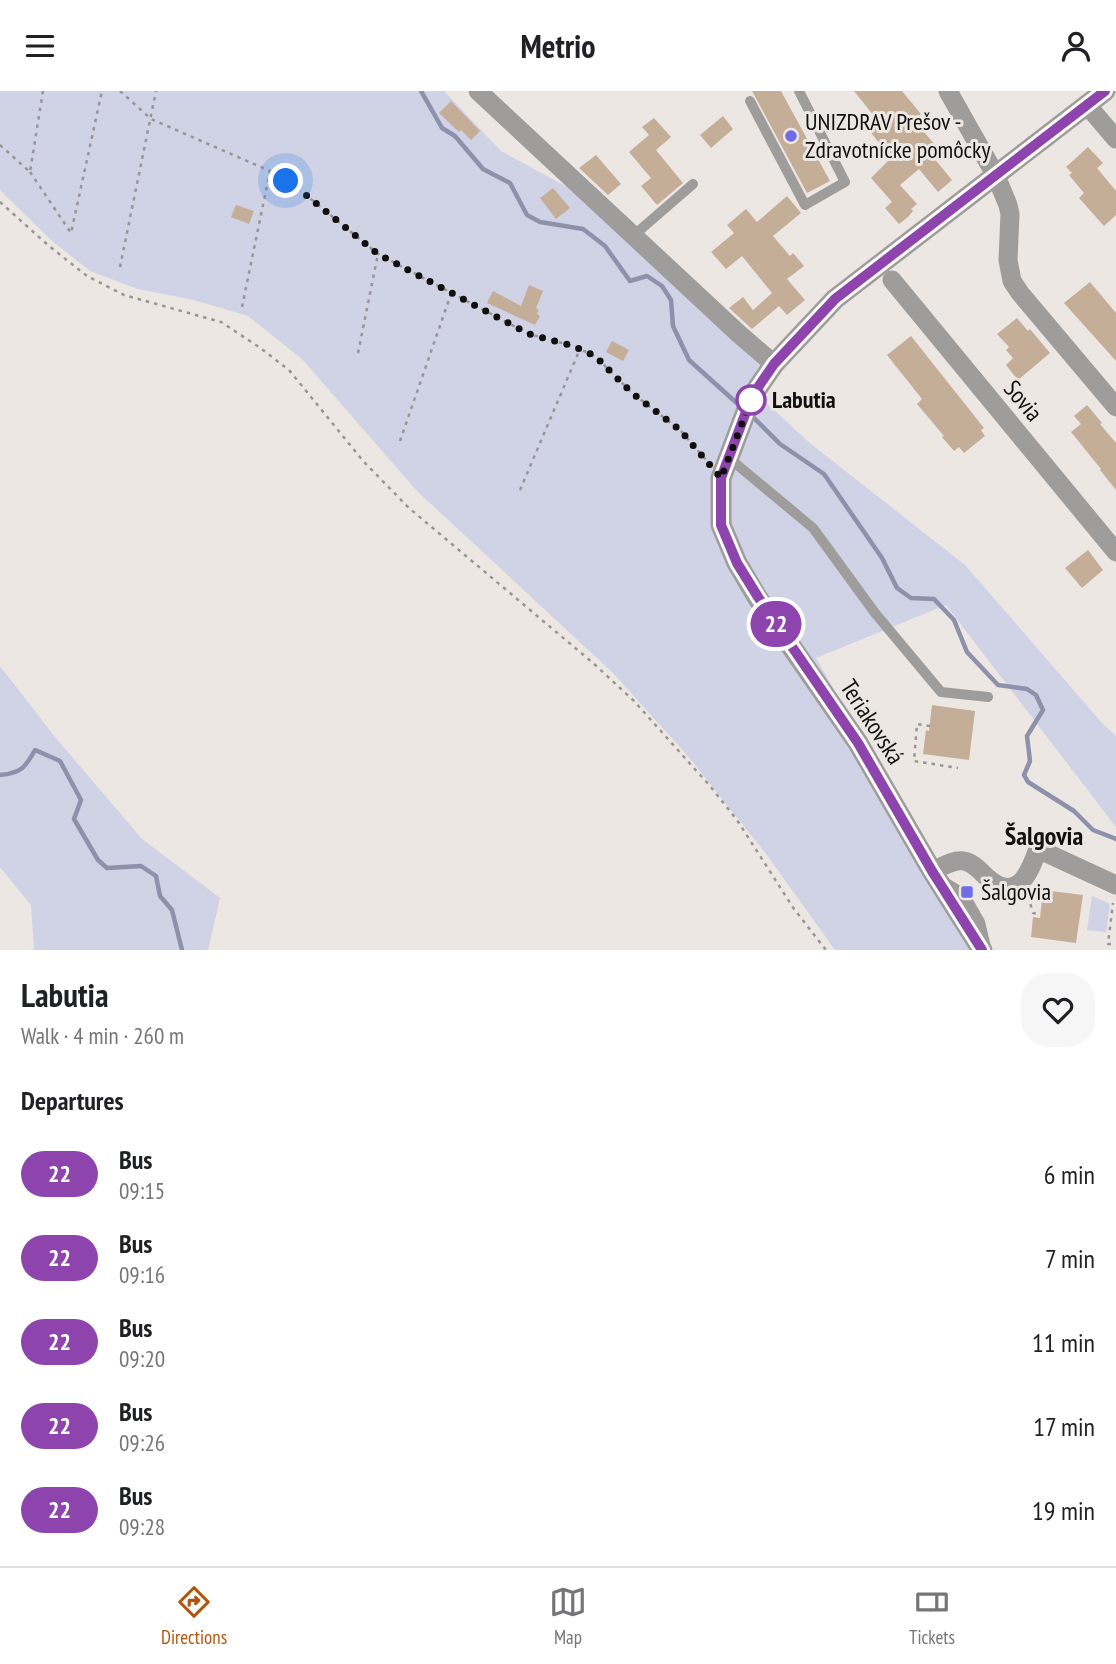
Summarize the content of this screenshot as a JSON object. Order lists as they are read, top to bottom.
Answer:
{
  "streets": {
    "street": ["Sovia", "Teriakovská"]
  },
  "districts": ["Šalgovia"],
  "places": {
    "other": ["UNIZDRAV Prešov - Zdravotnícke pomôcky", "Labutia"],
    "transit": ["Šalgovia"]
  },
  "lines": ["bus line 22"],
  "page": {
    "header": "Metrio",
    "on_map": "22",
    "heading": [
      ["Labutia", "Walk · 4 min · 260 m"],
      "Departures"
    ],
    "list": [
      {
        "mark": "22",
        "name": "Bus",
        "note": "09:15",
        "value": "6 min"
      },
      {
        "mark": "22",
        "name": "Bus",
        "note": "09:16",
        "value": "7 min"
      },
      {
        "mark": "22",
        "name": "Bus",
        "note": "09:20",
        "value": "11 min"
      },
      {
        "mark": "22",
        "name": "Bus",
        "note": "09:26",
        "value": "17 min"
      },
      {
        "mark": "22",
        "name": "Bus",
        "note": "09:28",
        "value": "19 min"
      }
    ],
    "tabs": ["Directions", "Map", "Tickets"]
  }
}
